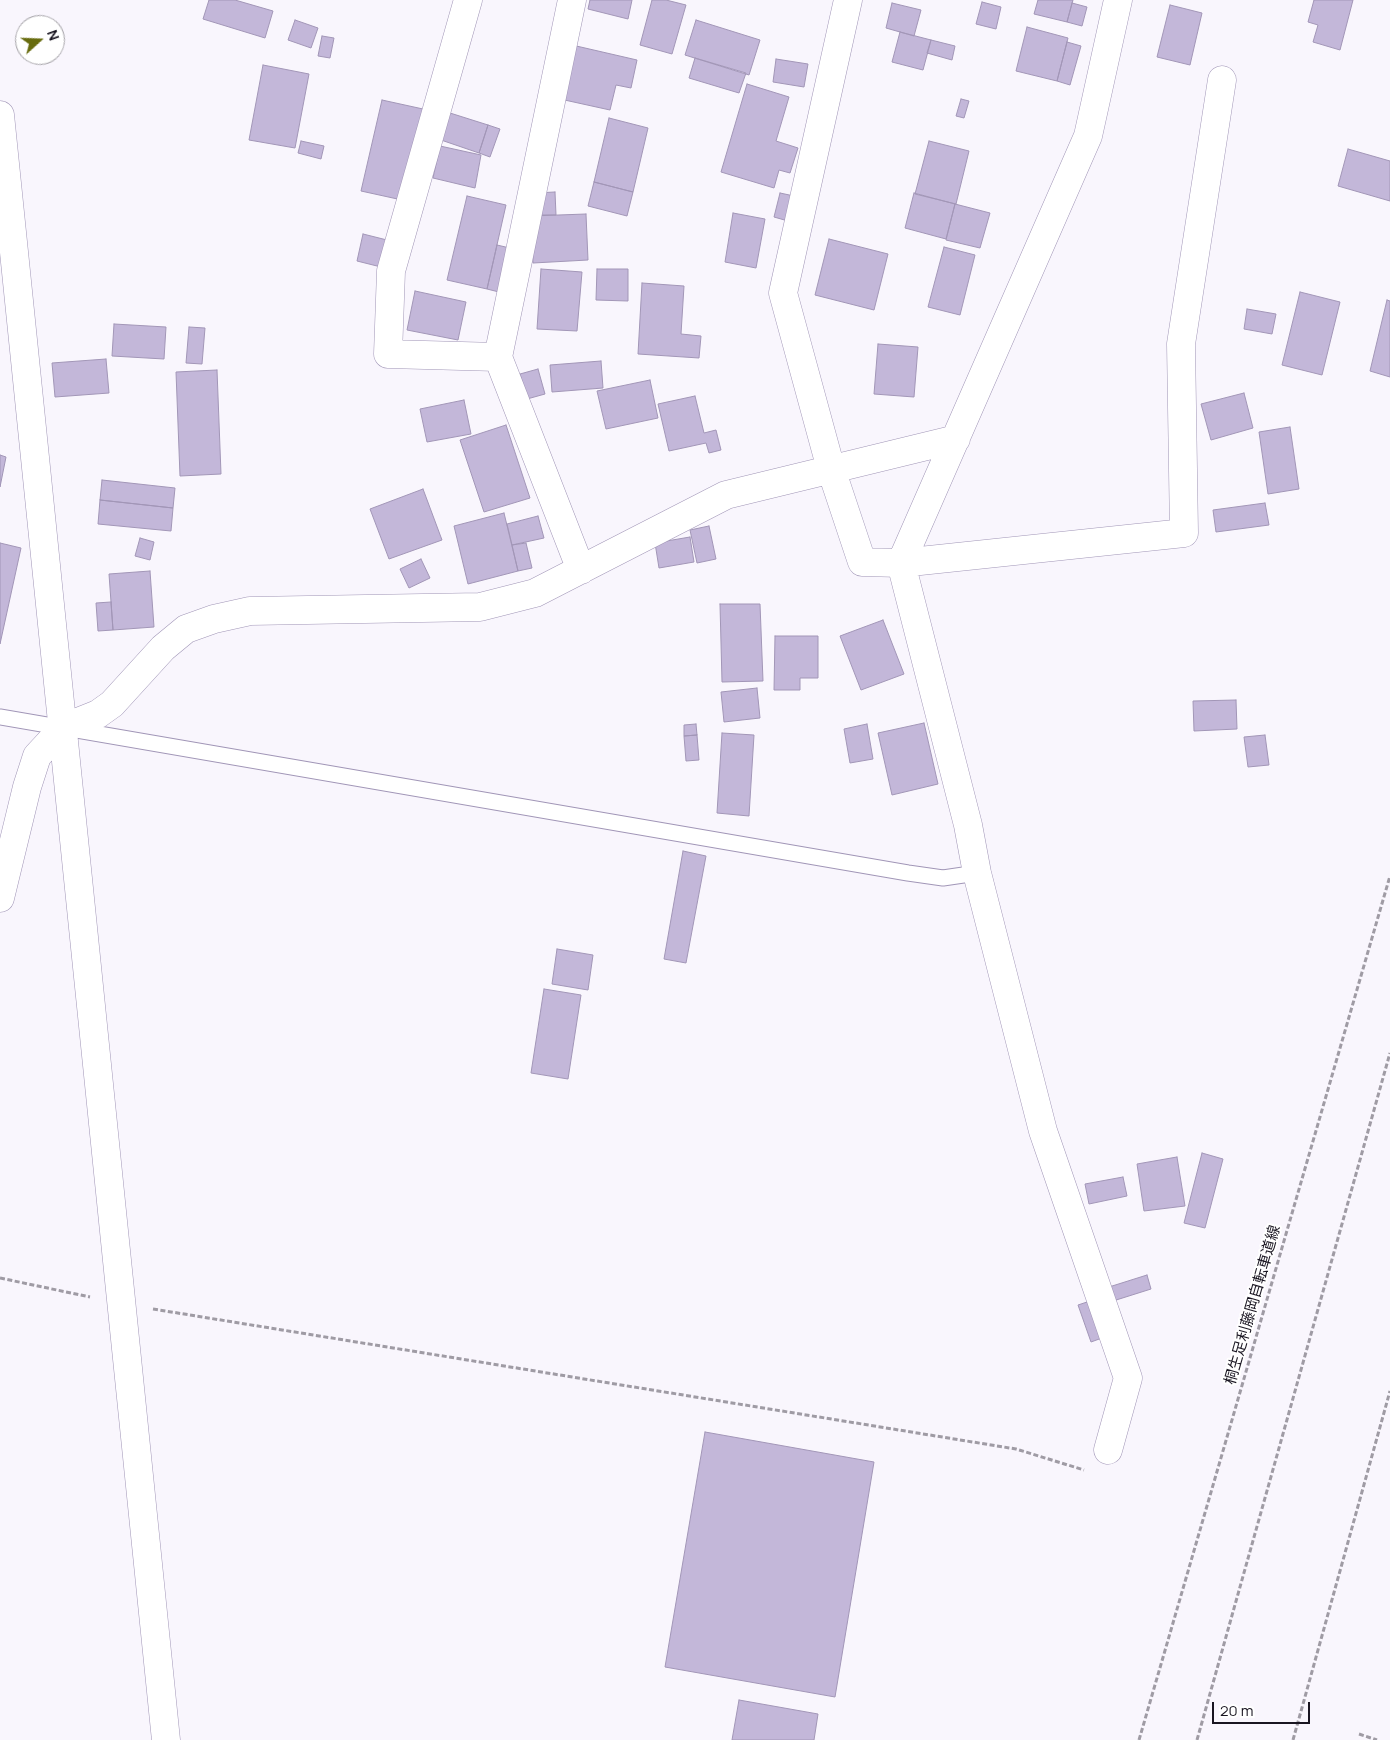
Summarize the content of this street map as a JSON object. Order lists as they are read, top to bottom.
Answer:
{
  "streets": {
    "path": ["桐生足利藤岡自転車道線"]
  },
  "scale_bar": "20 m",
  "north": "right"
}
